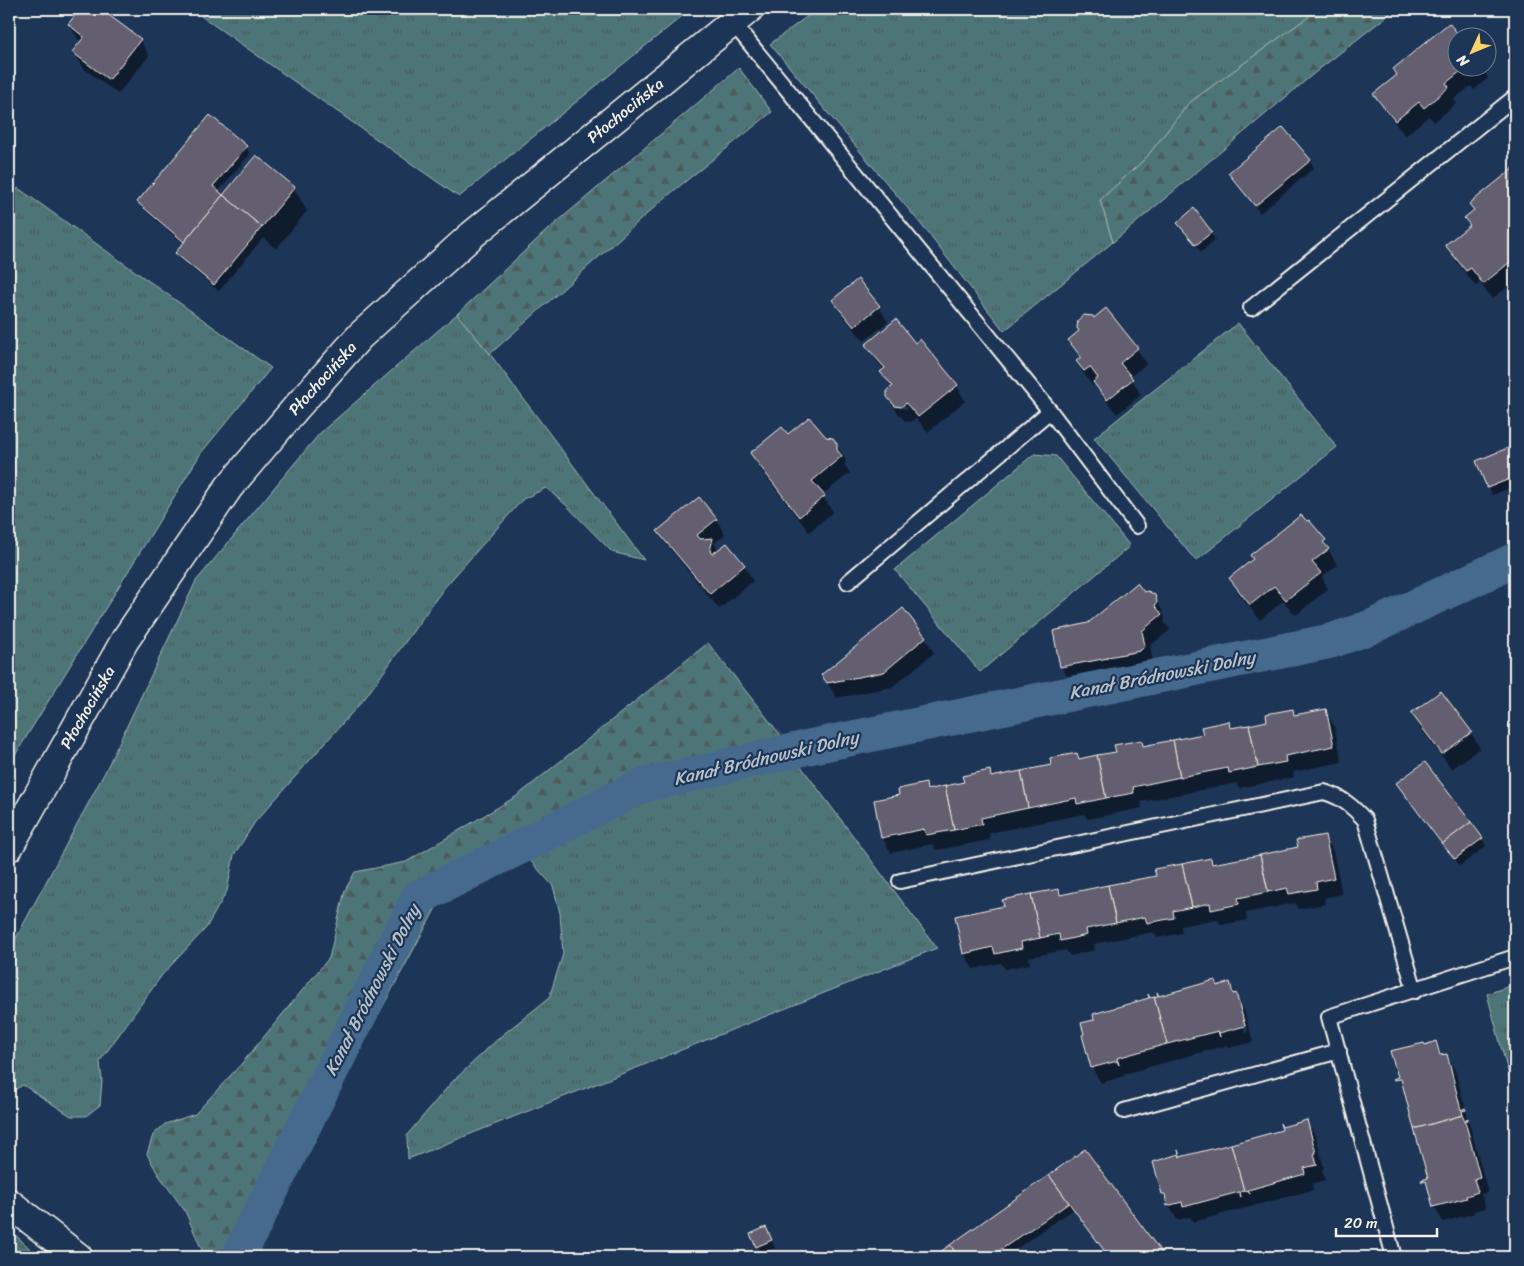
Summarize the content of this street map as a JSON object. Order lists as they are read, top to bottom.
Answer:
{
  "streets": {
    "main road": ["Płochocińska"]
  },
  "water": ["Kanał Bródnowski Dolny"],
  "scale_bar": "20 m",
  "north": "bottom left"
}
